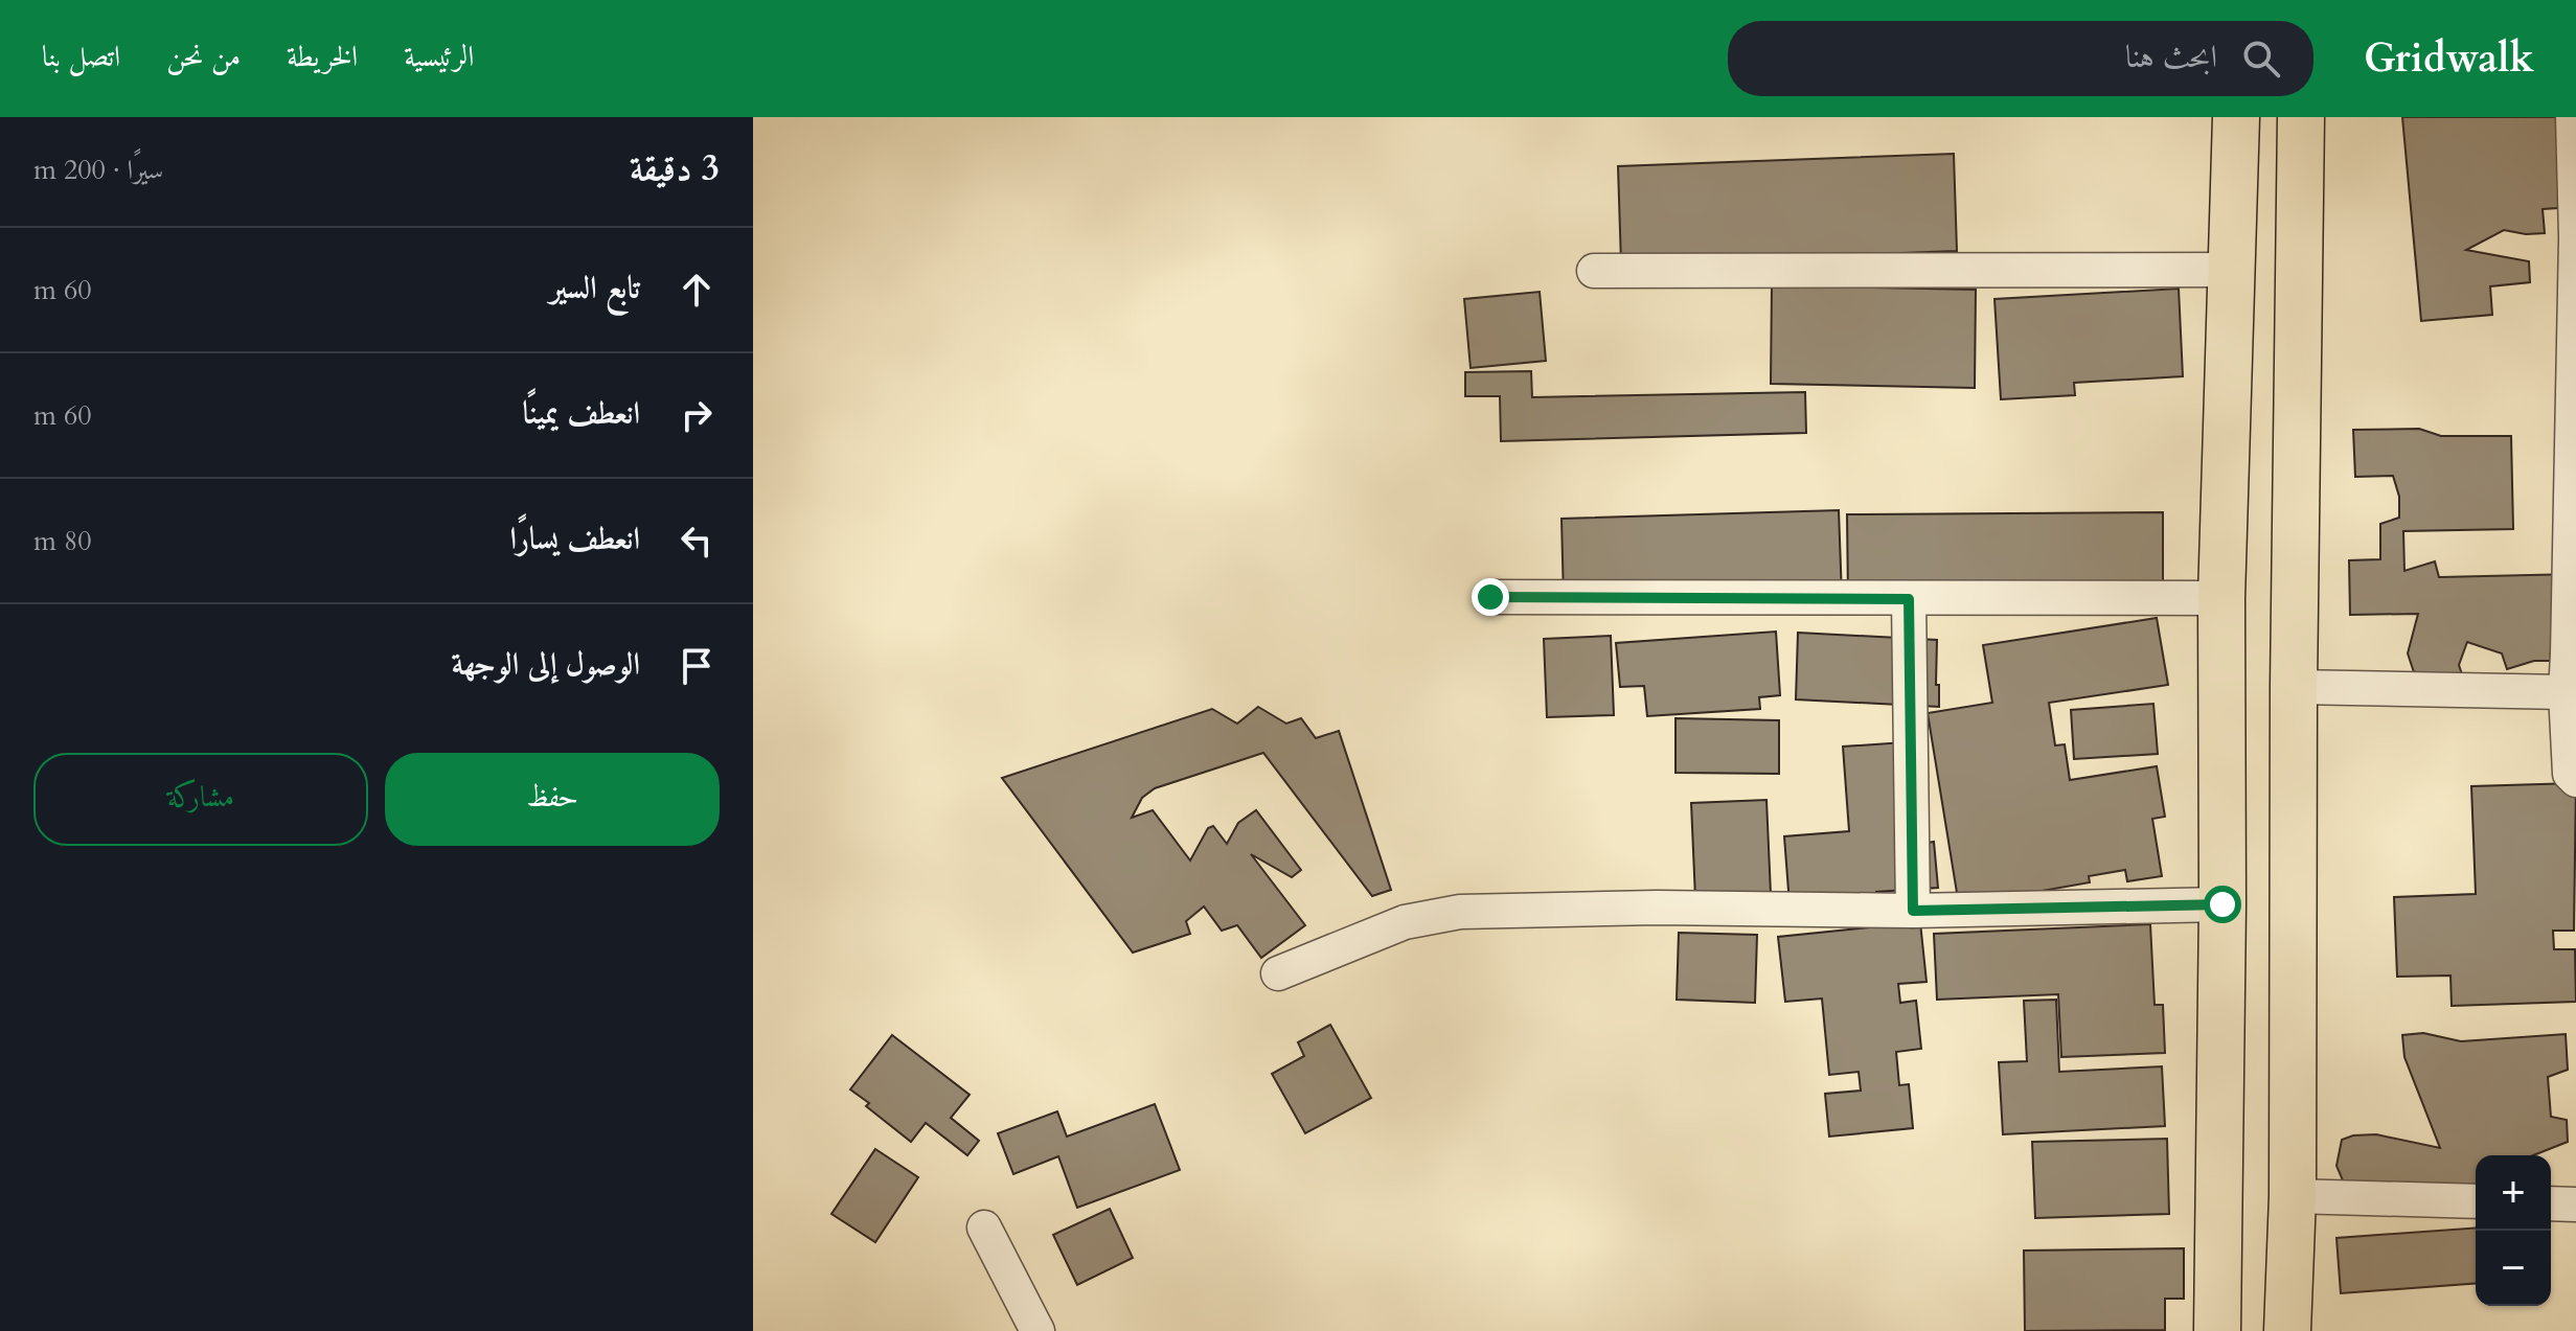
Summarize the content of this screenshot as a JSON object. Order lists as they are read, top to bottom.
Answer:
{
  "page": {
    "header": "Gridwalk",
    "search": "ابحث هنا",
    "nav": [
      "الرئيسية",
      "الخريطة",
      "من نحن",
      "اتصل بنا"
    ],
    "heading": ["3 دقيقة", "سيرًا · 200 m"],
    "list": [
      ["تابع السير", "60 m"],
      ["انعطف يمينًا", "60 m"],
      ["انعطف يسارًا", "80 m"],
      "الوصول إلى الوجهة"
    ],
    "buttons": ["حفظ", "مشاركة"],
    "map_buttons": ["+", "−"]
  }
}
